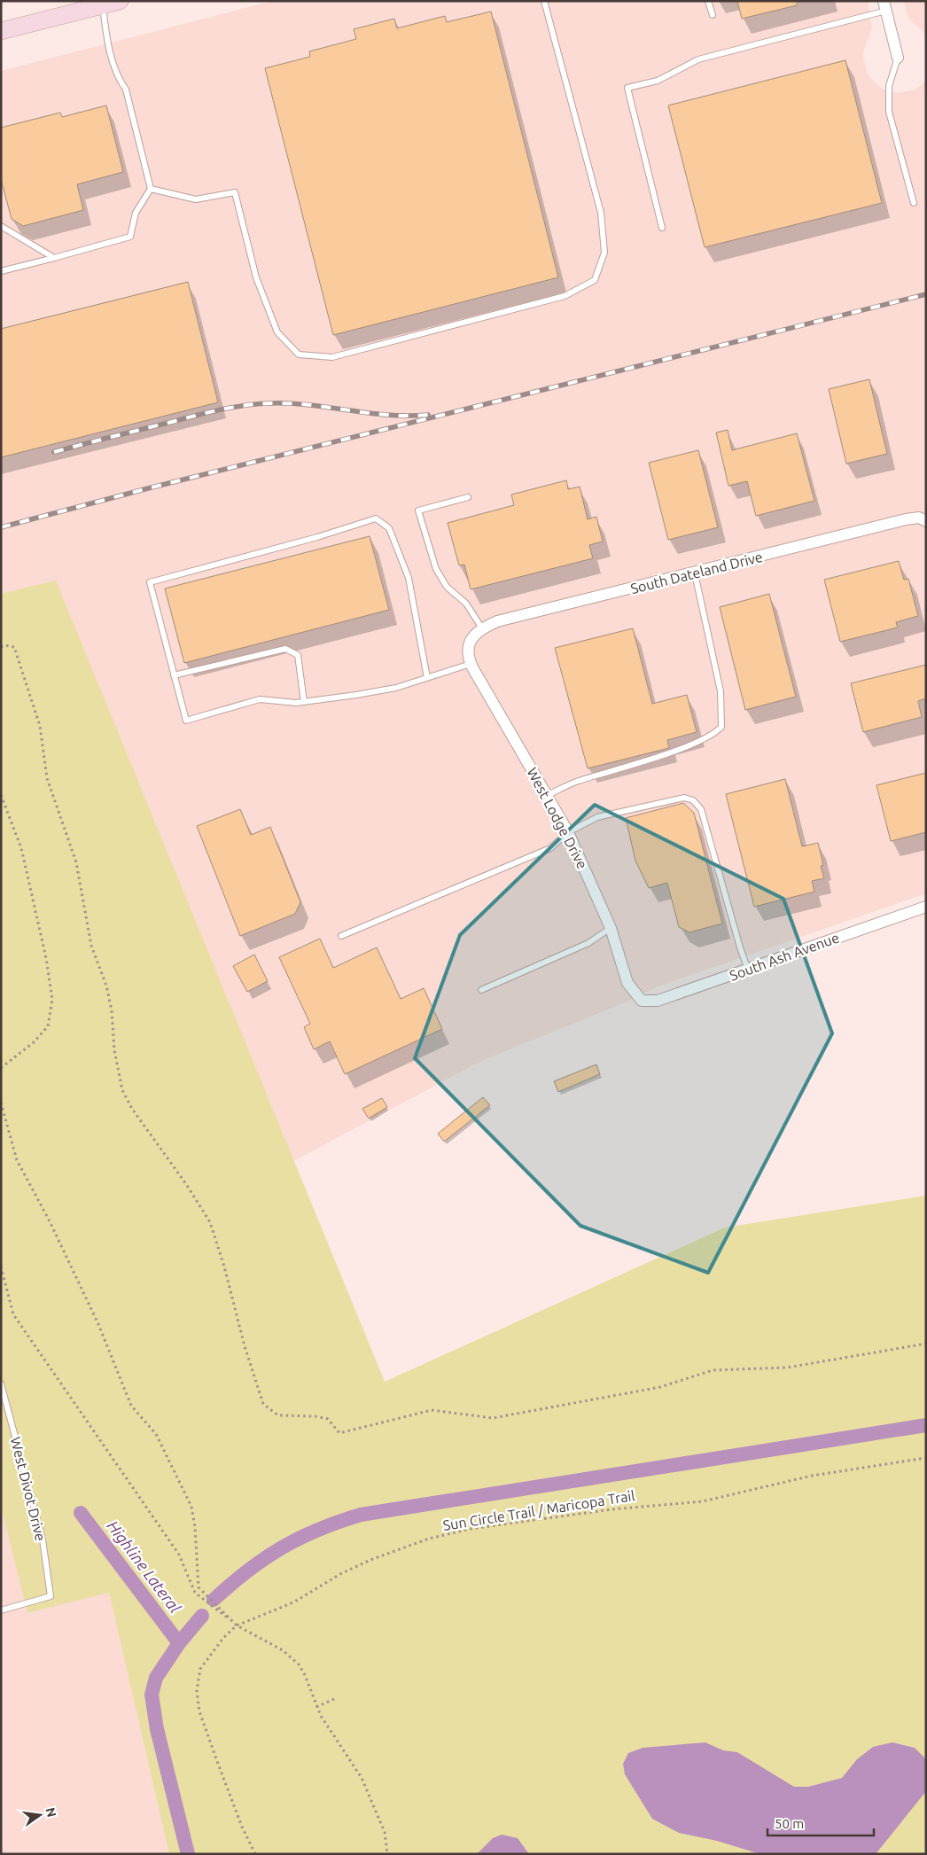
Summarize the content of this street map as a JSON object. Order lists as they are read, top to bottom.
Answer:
{
  "streets": {
    "street": ["South Dateland Drive", "West Lodge Drive", "South Ash Avenue"],
    "lane": ["West Divot Drive"],
    "path": ["Sun Circle Trail / Maricopa Trail"]
  },
  "crossings": [
    ["South Dateland Drive", "West Lodge Drive"],
    ["West Lodge Drive", "South Ash Avenue"]
  ],
  "water": ["Highline Lateral"],
  "scale_bar": "50 m",
  "north": "right"
}
